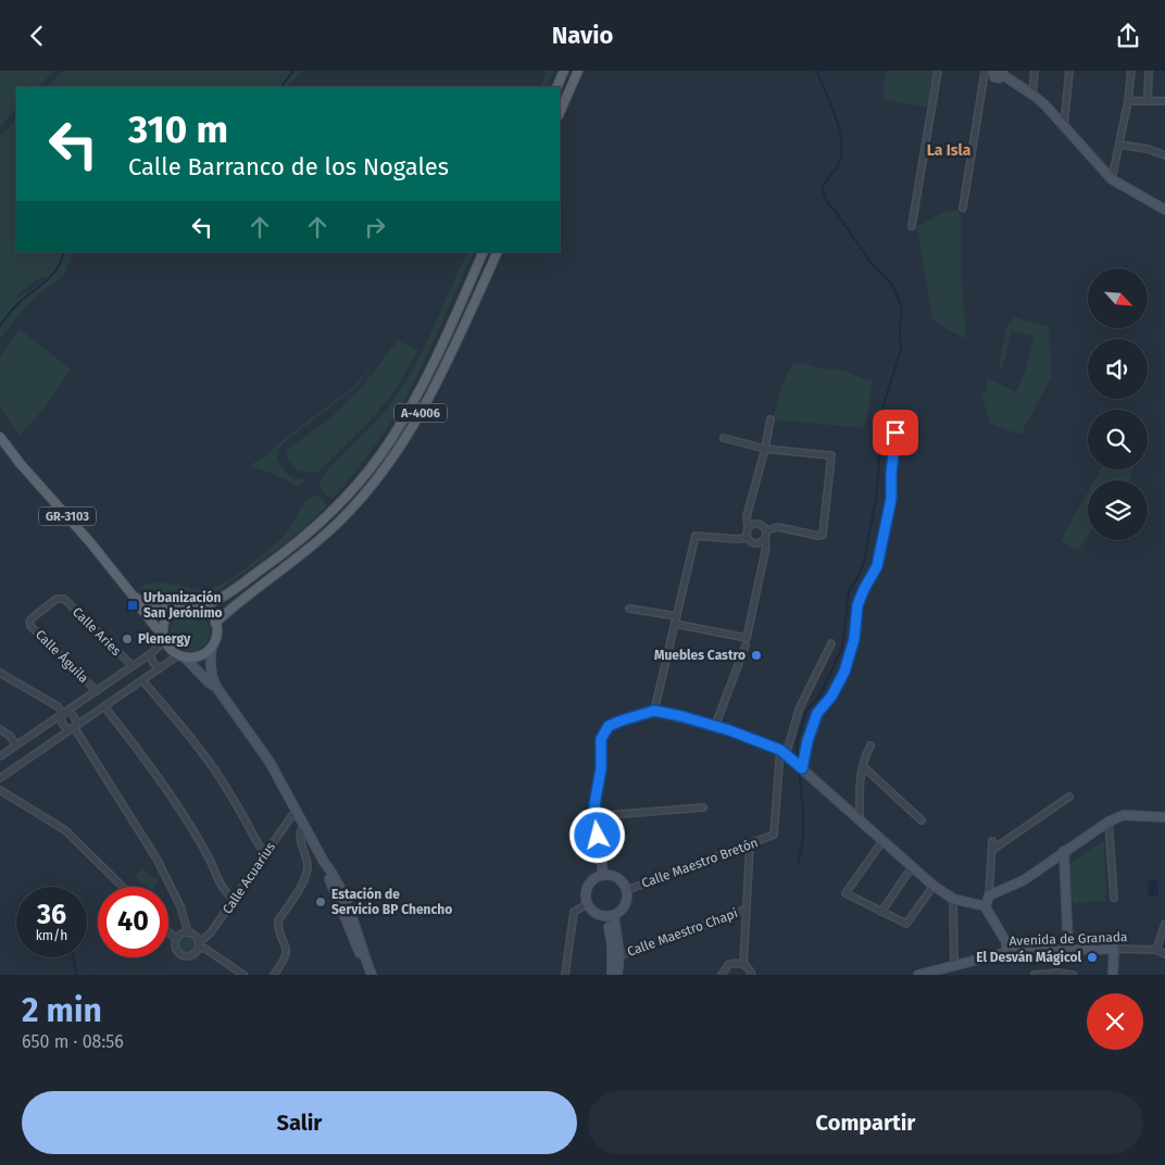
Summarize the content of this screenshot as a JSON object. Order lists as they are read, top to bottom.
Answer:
{
  "streets": {
    "main road": ["A-4006", "GR-3103"],
    "street": [
      "Calle Aries",
      "Calle Águila",
      "Calle Maestro Bretón",
      "Calle Acuarius",
      "Calle Maestro Chapi",
      "Avenida de Granada"
    ]
  },
  "crossings": [
    ["A-4006", "GR-3103"],
    ["GR-3103", "Calle Acuarius"],
    ["Calle Aries", "Calle Águila"]
  ],
  "districts": ["La Isla"],
  "places": {
    "transit": ["Urbanización San Jerónimo"],
    "other": [
      "Plenergy",
      "Muebles Castro",
      "Estación de Servicio BP Chencho",
      "El Desván Mágicol"
    ]
  },
  "north": "bottom right",
  "page": {
    "header": "Navio",
    "turn": ["310 m", "Calle Barranco de los Nogales"],
    "speed": "36 km/h",
    "limit": "40",
    "heading": ["2 min", "650 m · 08:56"],
    "buttons": ["Salir", "Compartir"]
  }
}
